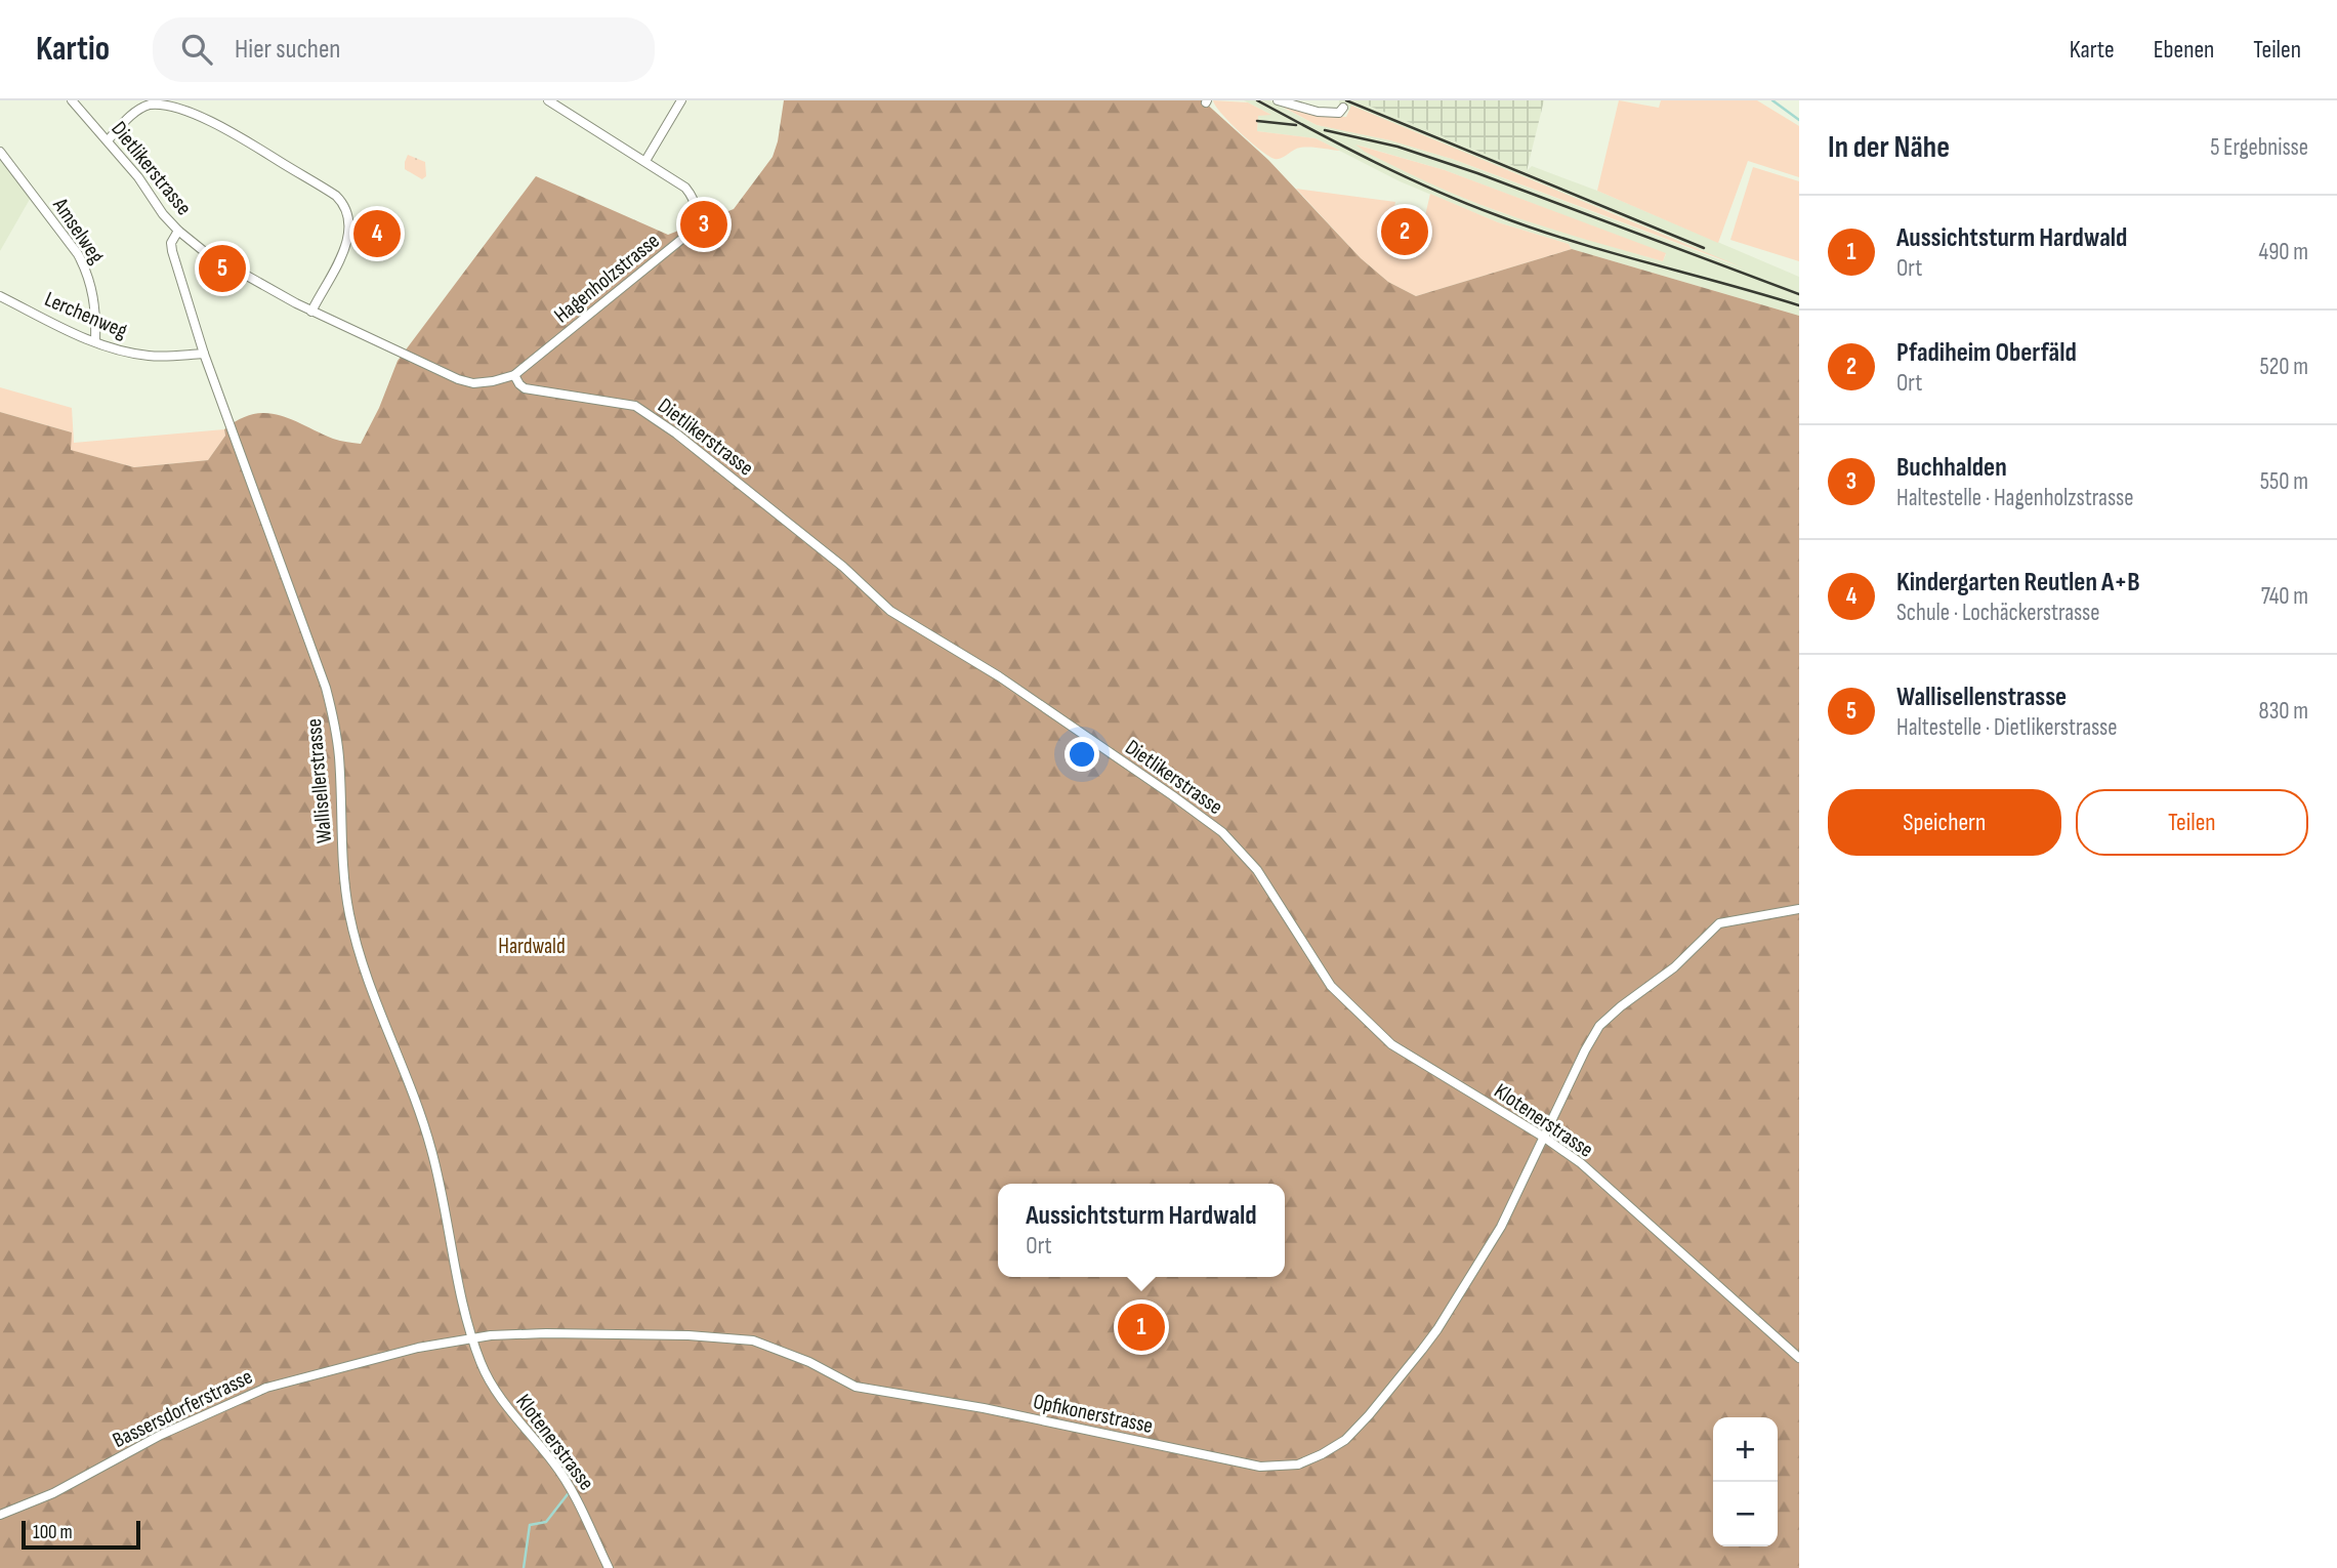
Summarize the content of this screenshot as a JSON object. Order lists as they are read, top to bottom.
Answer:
{
  "streets": {
    "street": [
      "Dietlikerstrasse",
      "Amselweg",
      "Hagenholzstrasse",
      "Lerchenweg",
      "Wallisellerstrasse",
      "Klotenerstrasse",
      "Bassersdorferstrasse",
      "Opfikonerstrasse"
    ]
  },
  "crossings": [
    ["Dietlikerstrasse", "Hagenholzstrasse"],
    ["Dietlikerstrasse", "Wallisellerstrasse"],
    ["Dietlikerstrasse", "Klotenerstrasse"],
    ["Amselweg", "Lerchenweg"],
    ["Lerchenweg", "Wallisellerstrasse"],
    ["Wallisellerstrasse", "Klotenerstrasse"],
    ["Wallisellerstrasse", "Bassersdorferstrasse"],
    ["Wallisellerstrasse", "Opfikonerstrasse"],
    ["Klotenerstrasse", "Bassersdorferstrasse"],
    ["Klotenerstrasse", "Opfikonerstrasse"],
    ["Bassersdorferstrasse", "Opfikonerstrasse"]
  ],
  "parks": ["Hardwald"],
  "scale_bar": "100 m",
  "page": {
    "header": "Kartio",
    "search": "Hier suchen",
    "nav": ["Karte", "Ebenen", "Teilen"],
    "heading": ["In der Nähe", "5 Ergebnisse"],
    "list": [
      {
        "mark": "1",
        "name": "Aussichtsturm Hardwald",
        "note": "Ort",
        "value": "490 m"
      },
      {
        "mark": "2",
        "name": "Pfadiheim Oberfäld",
        "note": "Ort",
        "value": "520 m"
      },
      {
        "mark": "3",
        "name": "Buchhalden",
        "note": "Haltestelle · Hagenholzstrasse",
        "value": "550 m"
      },
      {
        "mark": "4",
        "name": "Kindergarten Reutlen A+B",
        "note": "Schule · Lochäckerstrasse",
        "value": "740 m"
      },
      {
        "mark": "5",
        "name": "Wallisellenstrasse",
        "note": "Haltestelle · Dietlikerstrasse",
        "value": "830 m"
      }
    ],
    "pins": [
      "3",
      "2",
      "4",
      "5",
      "1"
    ],
    "buttons": ["Speichern", "Teilen"],
    "popup": ["Aussichtsturm Hardwald", "Ort"],
    "map_buttons": ["+", "−"],
    "scale": "100 m"
  }
}
